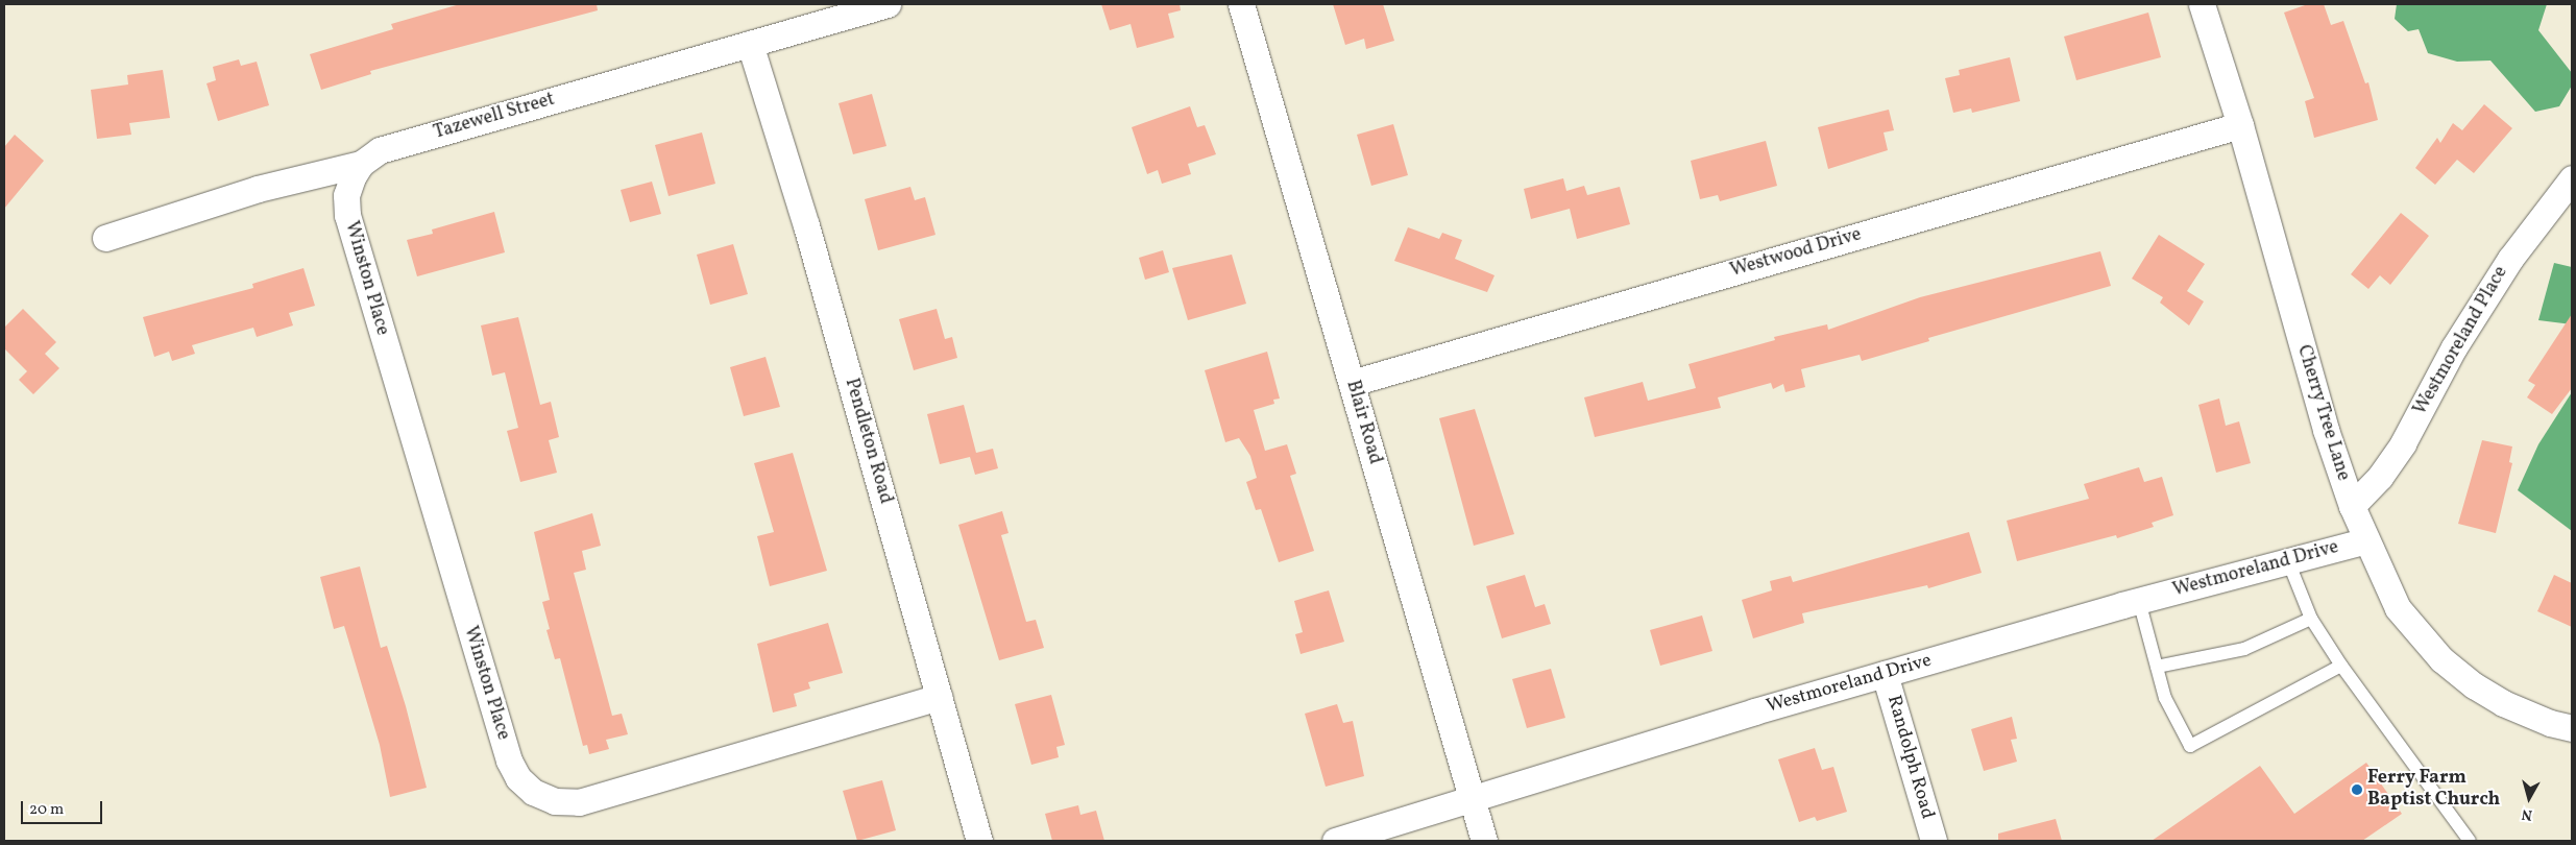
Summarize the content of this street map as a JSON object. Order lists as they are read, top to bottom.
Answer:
{
  "streets": {
    "street": [
      "Tazewell Street",
      "Westwood Drive",
      "Winston Place",
      "Westmoreland Place",
      "Cherry Tree Lane",
      "Blair Road",
      "Pendleton Road",
      "Westmoreland Drive",
      "Randolph Road"
    ]
  },
  "crossings": [
    ["Tazewell Street", "Winston Place"],
    ["Tazewell Street", "Pendleton Road"],
    ["Westwood Drive", "Cherry Tree Lane"],
    ["Westwood Drive", "Blair Road"],
    ["Winston Place", "Pendleton Road"],
    ["Westmoreland Place", "Cherry Tree Lane"],
    ["Cherry Tree Lane", "Westmoreland Drive"],
    ["Blair Road", "Westmoreland Drive"],
    ["Westmoreland Drive", "Randolph Road"]
  ],
  "places": ["Ferry Farm Baptist Church"],
  "scale_bar": "20 m",
  "north": "bottom"
}
